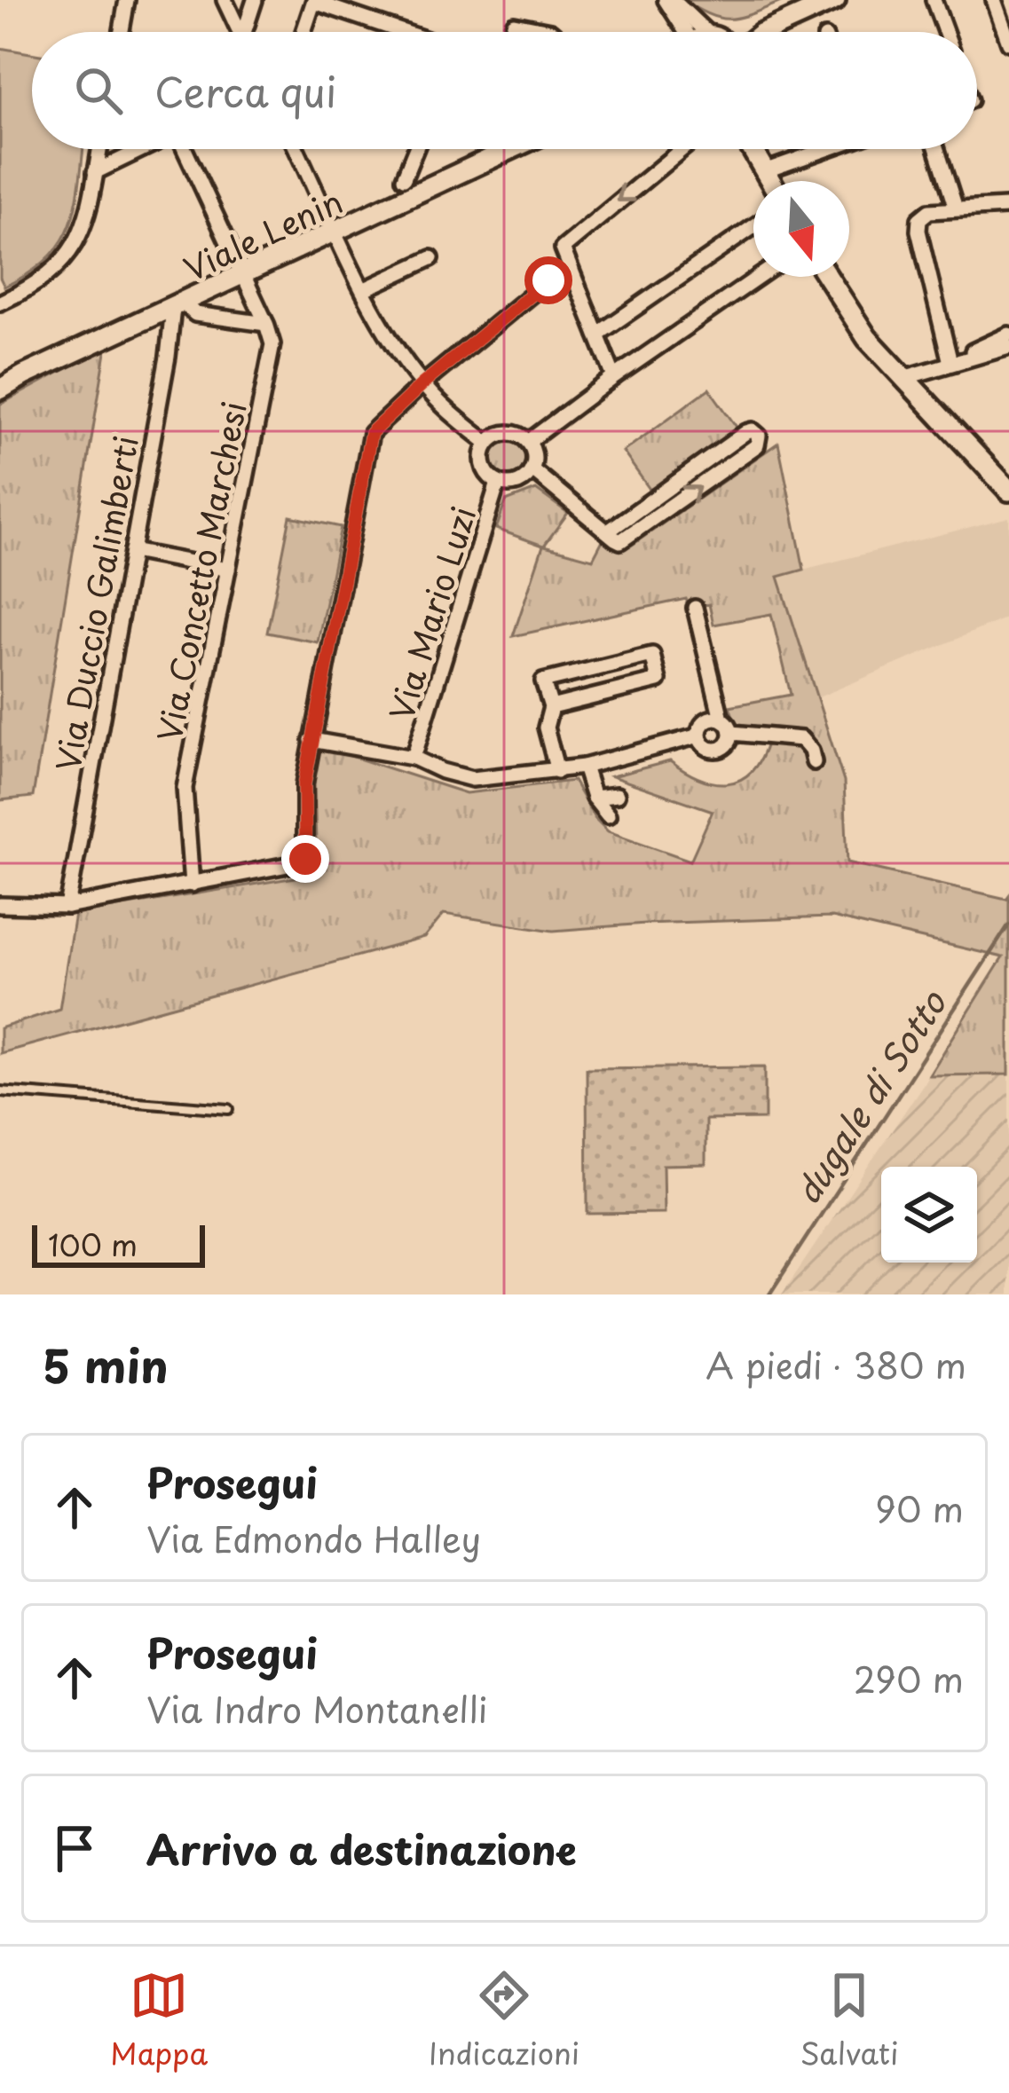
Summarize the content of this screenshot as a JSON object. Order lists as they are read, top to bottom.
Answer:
{
  "streets": {
    "main road": ["Viale Lenin"],
    "street": ["Via Concetto Marchesi", "Via Duccio Galimberti", "Via Mario Luzi"]
  },
  "crossings": [
    ["Viale Lenin", "Via Concetto Marchesi"],
    ["Viale Lenin", "Via Duccio Galimberti"]
  ],
  "water": ["dugale di Sotto"],
  "scale_bar": "100 m",
  "north": "bottom",
  "page": {
    "search": "Cerca qui",
    "scale": "100 m",
    "heading": ["5 min", "A piedi · 380 m"],
    "list": [
      ["Prosegui", "Via Edmondo Halley", "90 m"],
      ["Prosegui", "Via Indro Montanelli", "290 m"],
      "Arrivo a destinazione"
    ],
    "nav": ["Mappa", "Indicazioni", "Salvati"]
  }
}
